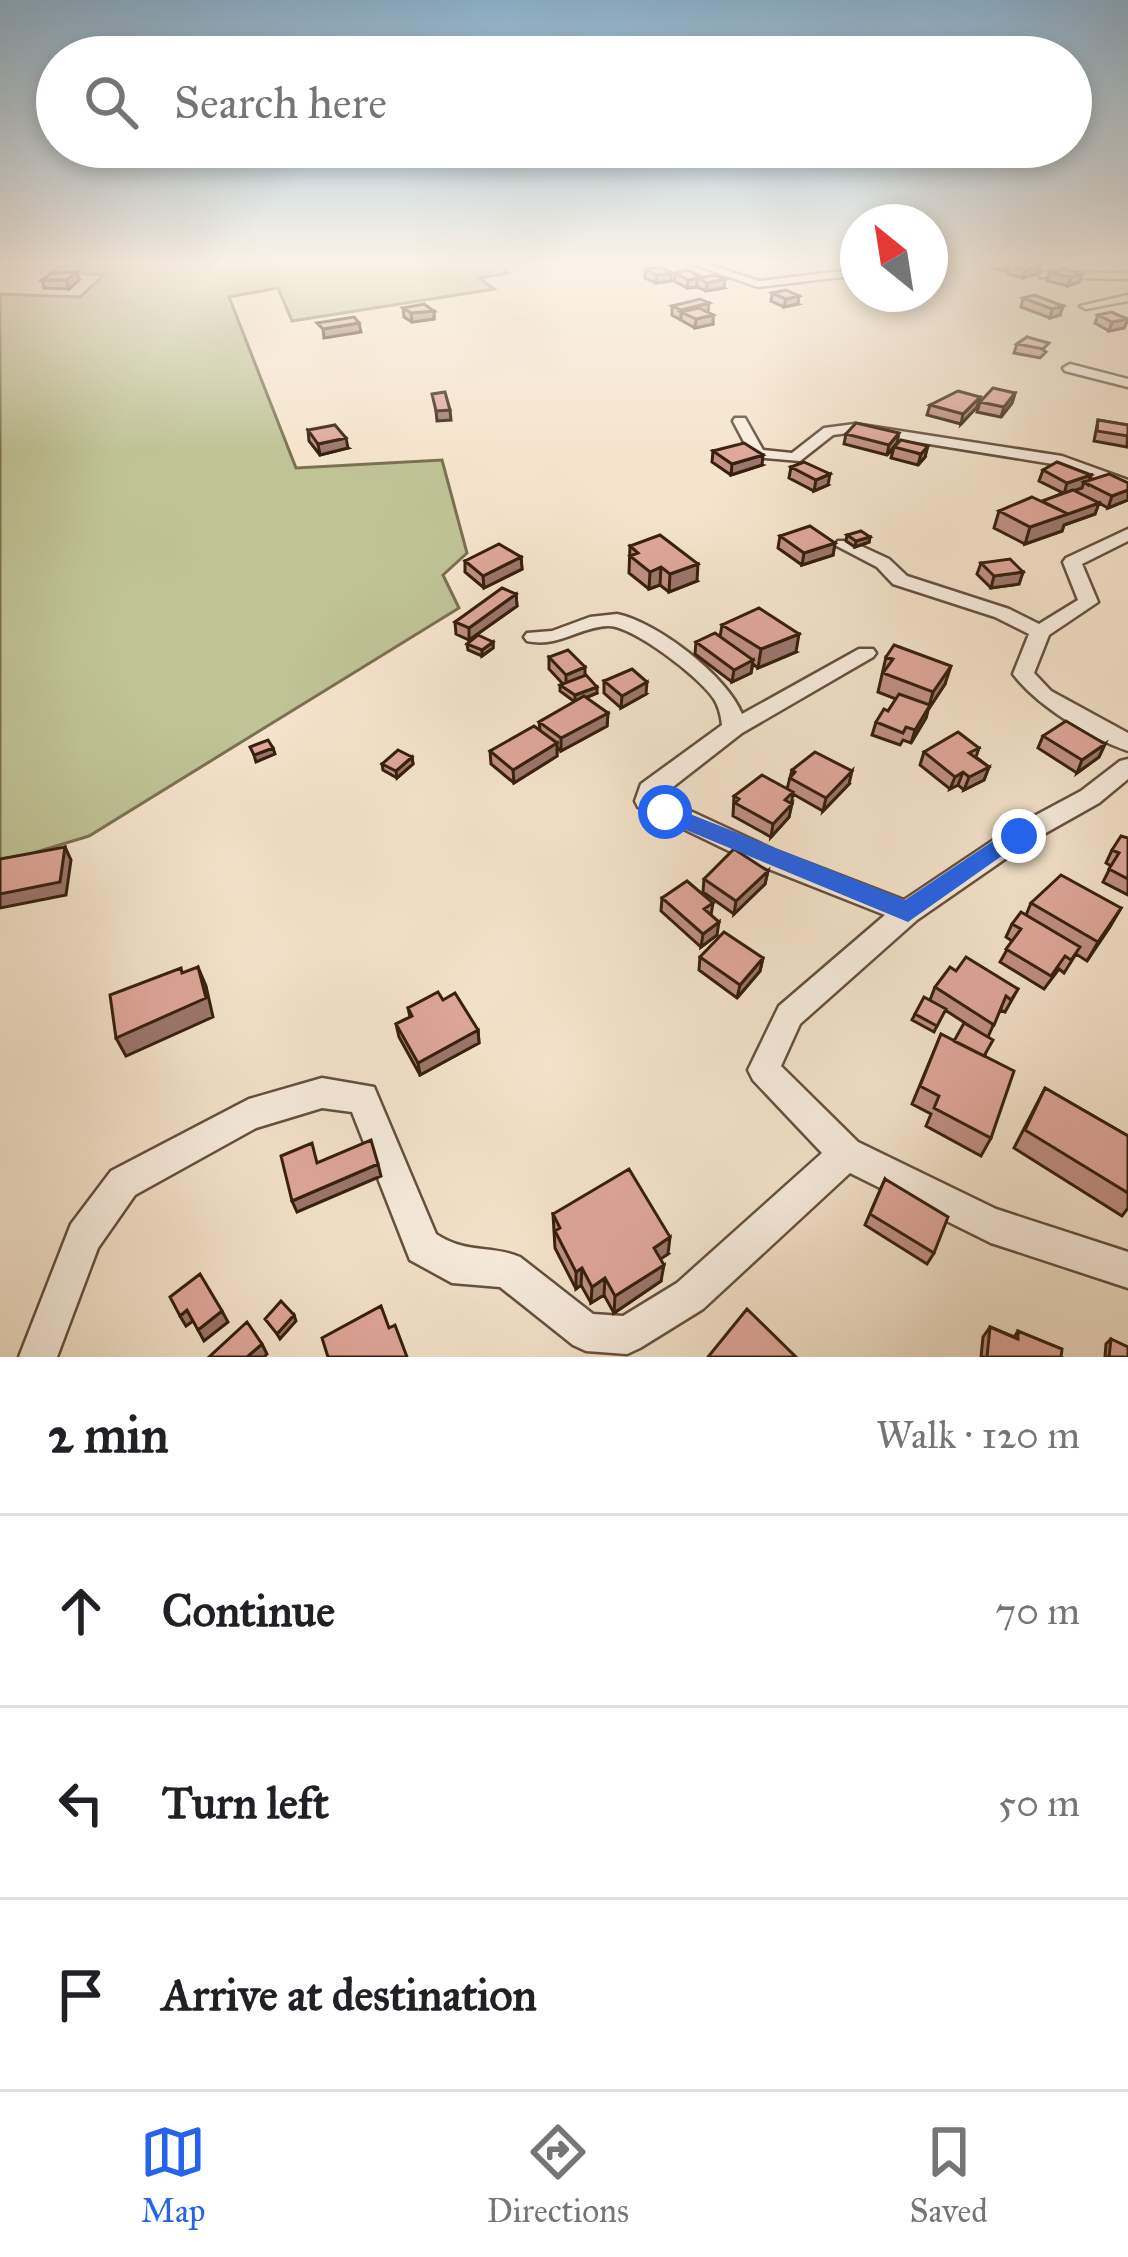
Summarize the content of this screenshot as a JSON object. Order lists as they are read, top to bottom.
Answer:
{
  "north": "top left",
  "page": {
    "search": "Search here",
    "heading": ["2 min", "Walk · 120 m"],
    "list": [
      ["Continue", "70 m"],
      ["Turn left", "50 m"],
      "Arrive at destination"
    ],
    "nav": ["Map", "Directions", "Saved"]
  }
}
